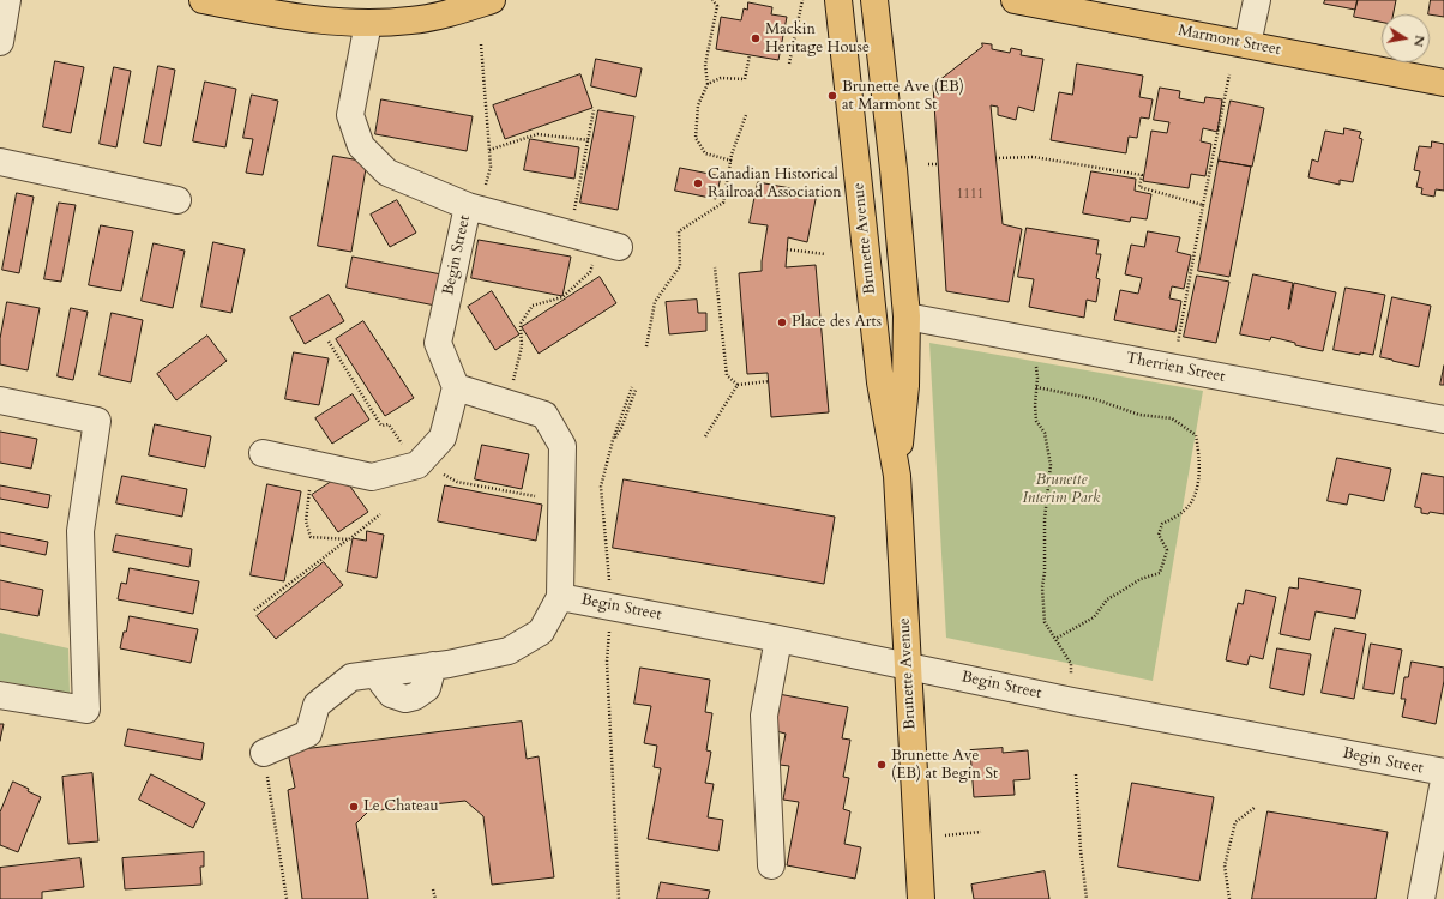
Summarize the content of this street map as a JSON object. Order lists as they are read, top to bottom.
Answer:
{
  "streets": {
    "main road": ["Marmont Street", "Brunette Avenue"],
    "street": ["Begin Street", "Therrien Street"]
  },
  "crossings": [
    ["Brunette Avenue", "Begin Street"],
    ["Brunette Avenue", "Therrien Street"]
  ],
  "parks": ["Brunette Interim Park"],
  "places": [
    "Mackin Heritage House",
    "Brunette Ave (EB) at Marmont St",
    "Canadian Historical Railroad Association",
    "Place des Arts",
    "Brunette Ave (EB) at Begin St",
    "Le Chateau"
  ],
  "house_numbers": ["1111"],
  "north": "right"
}
